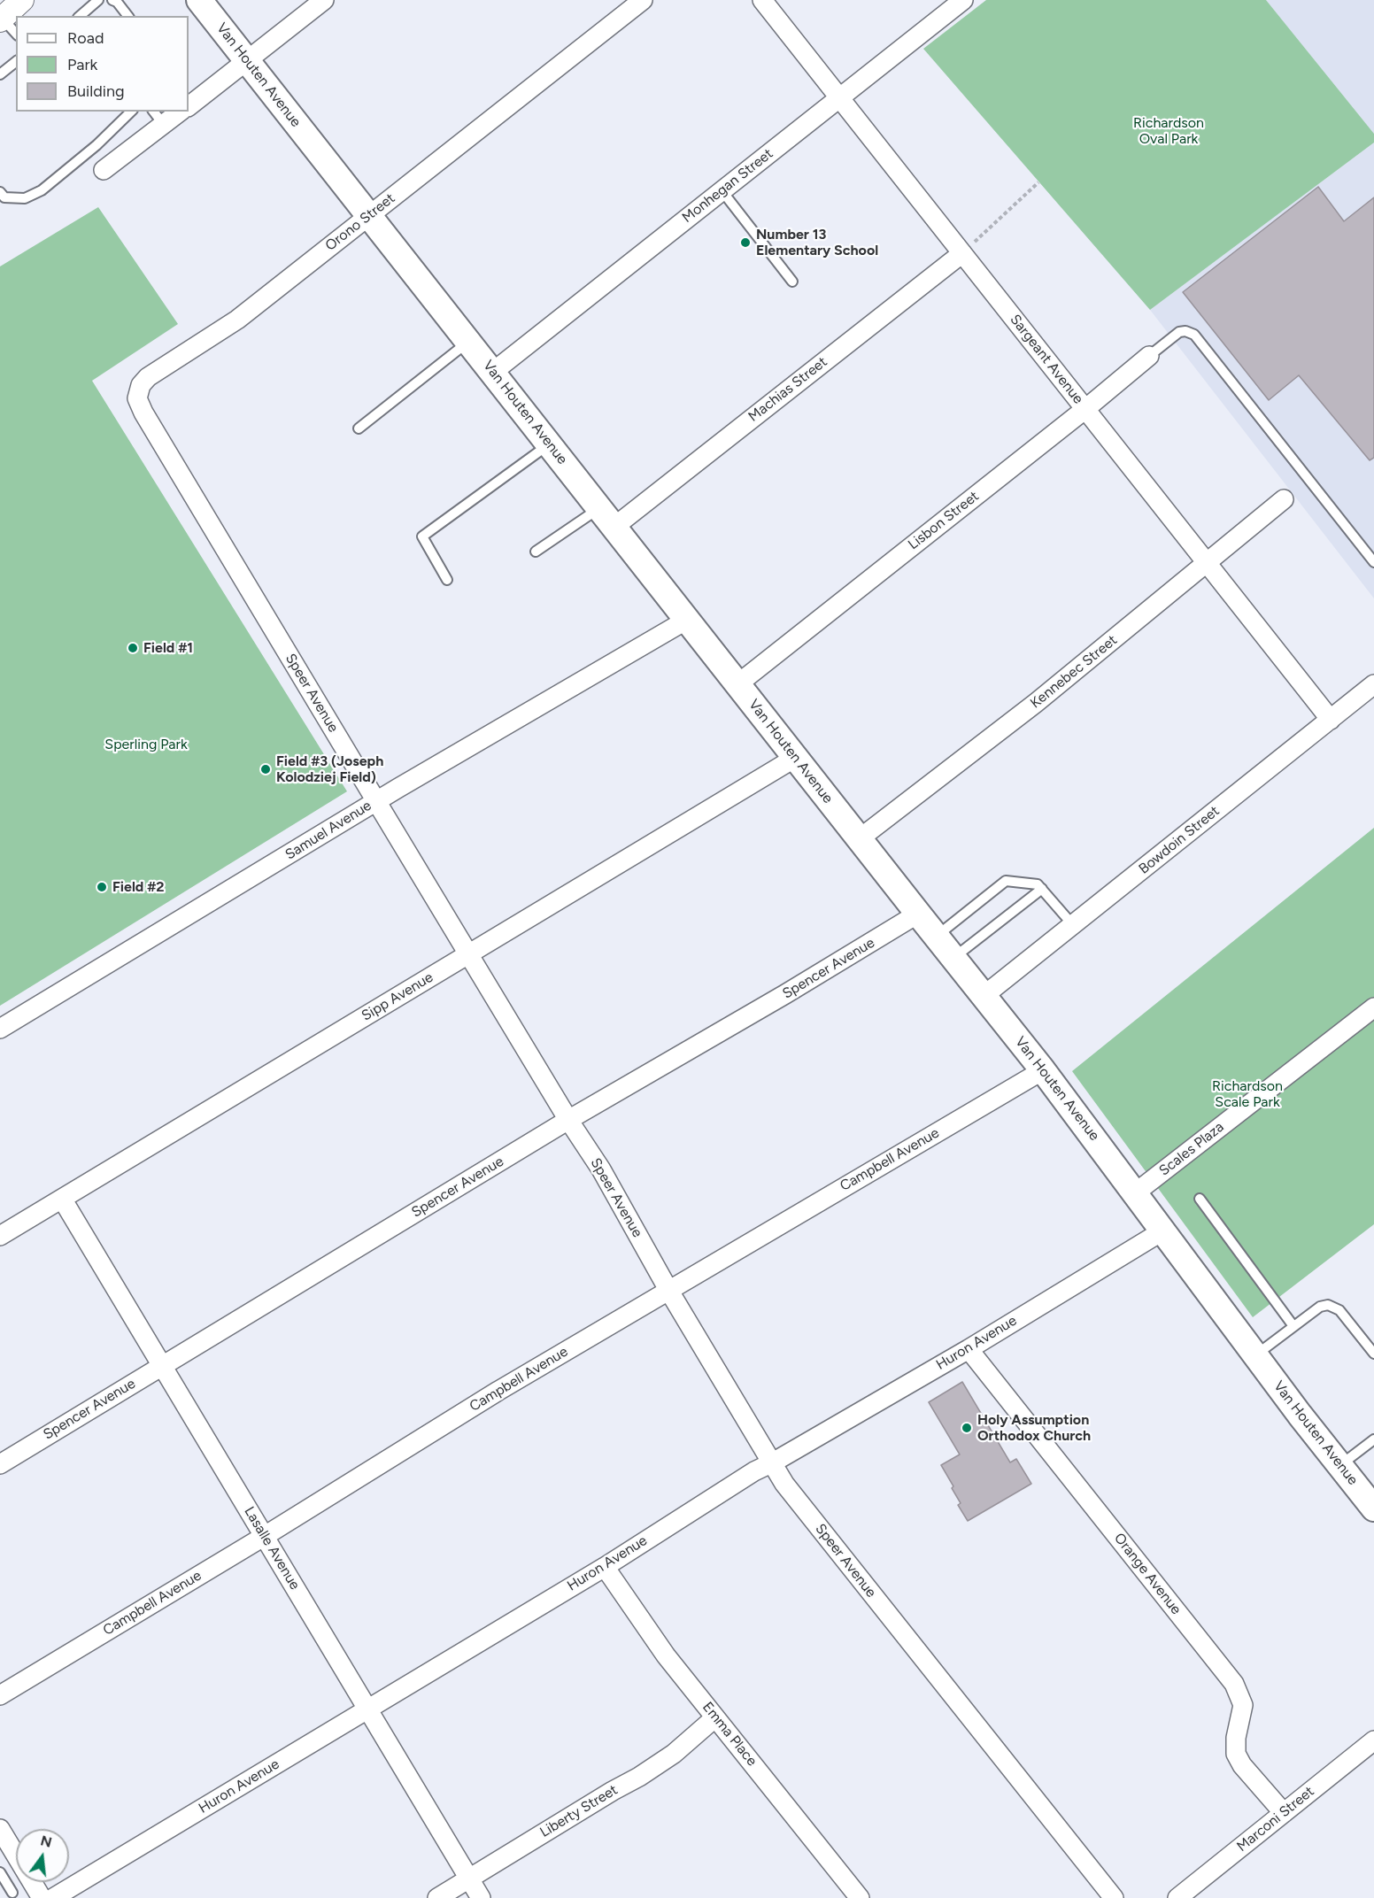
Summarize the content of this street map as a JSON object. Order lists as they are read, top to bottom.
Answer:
{
  "streets": {
    "main road": ["Van Houten Avenue"],
    "street": [
      "Monhegan Street",
      "Orono Street",
      "Sargeant Avenue",
      "Machias Street",
      "Lisbon Street",
      "Kennebec Street",
      "Speer Avenue",
      "Samuel Avenue",
      "Bowdoin Street",
      "Spencer Avenue",
      "Sipp Avenue",
      "Scales Plaza",
      "Campbell Avenue",
      "Huron Avenue",
      "Lasalle Avenue",
      "Orange Avenue",
      "Emma Place",
      "Liberty Street",
      "Marconi Street"
    ]
  },
  "crossings": [
    ["Van Houten Avenue", "Monhegan Street"],
    ["Van Houten Avenue", "Orono Street"],
    ["Van Houten Avenue", "Machias Street"],
    ["Van Houten Avenue", "Lisbon Street"],
    ["Van Houten Avenue", "Kennebec Street"],
    ["Van Houten Avenue", "Samuel Avenue"],
    ["Van Houten Avenue", "Bowdoin Street"],
    ["Van Houten Avenue", "Spencer Avenue"],
    ["Van Houten Avenue", "Sipp Avenue"],
    ["Van Houten Avenue", "Scales Plaza"],
    ["Van Houten Avenue", "Campbell Avenue"],
    ["Van Houten Avenue", "Huron Avenue"],
    ["Monhegan Street", "Sargeant Avenue"],
    ["Orono Street", "Speer Avenue"],
    ["Sargeant Avenue", "Machias Street"],
    ["Sargeant Avenue", "Lisbon Street"],
    ["Sargeant Avenue", "Kennebec Street"],
    ["Sargeant Avenue", "Bowdoin Street"],
    ["Speer Avenue", "Samuel Avenue"],
    ["Speer Avenue", "Spencer Avenue"],
    ["Speer Avenue", "Sipp Avenue"],
    ["Speer Avenue", "Campbell Avenue"],
    ["Speer Avenue", "Huron Avenue"],
    ["Spencer Avenue", "Lasalle Avenue"],
    ["Sipp Avenue", "Lasalle Avenue"],
    ["Campbell Avenue", "Lasalle Avenue"],
    ["Huron Avenue", "Lasalle Avenue"],
    ["Huron Avenue", "Orange Avenue"],
    ["Huron Avenue", "Emma Place"],
    ["Lasalle Avenue", "Liberty Street"],
    ["Orange Avenue", "Marconi Street"],
    ["Emma Place", "Liberty Street"]
  ],
  "parks": ["Richardson Oval Park", "Sperling Park", "Richardson Scale Park"],
  "places": [
    "Number 13 Elementary School",
    "Field #1",
    "Field #3 (Joseph Kolodziej Field)",
    "Field #2",
    "Holy Assumption Orthodox Church"
  ],
  "legend": ["Road", "Park", "Building"],
  "north": "top"
}
